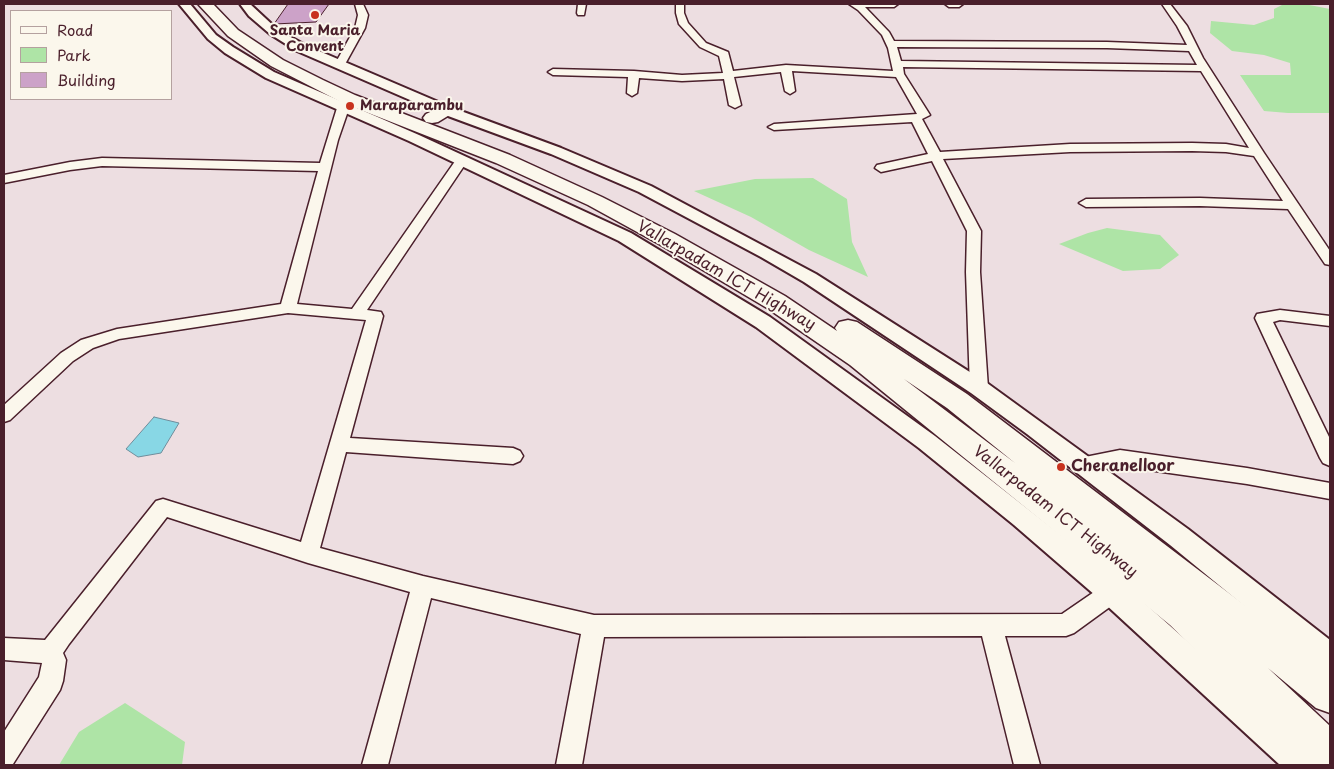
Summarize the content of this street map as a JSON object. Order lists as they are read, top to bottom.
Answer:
{
  "streets": {
    "highway": ["Vallarpadam ICT Highway"]
  },
  "places": ["Santa Maria Convent", "Maraparambu", "Cheranelloor"],
  "legend": ["Road", "Park", "Building"]
}
